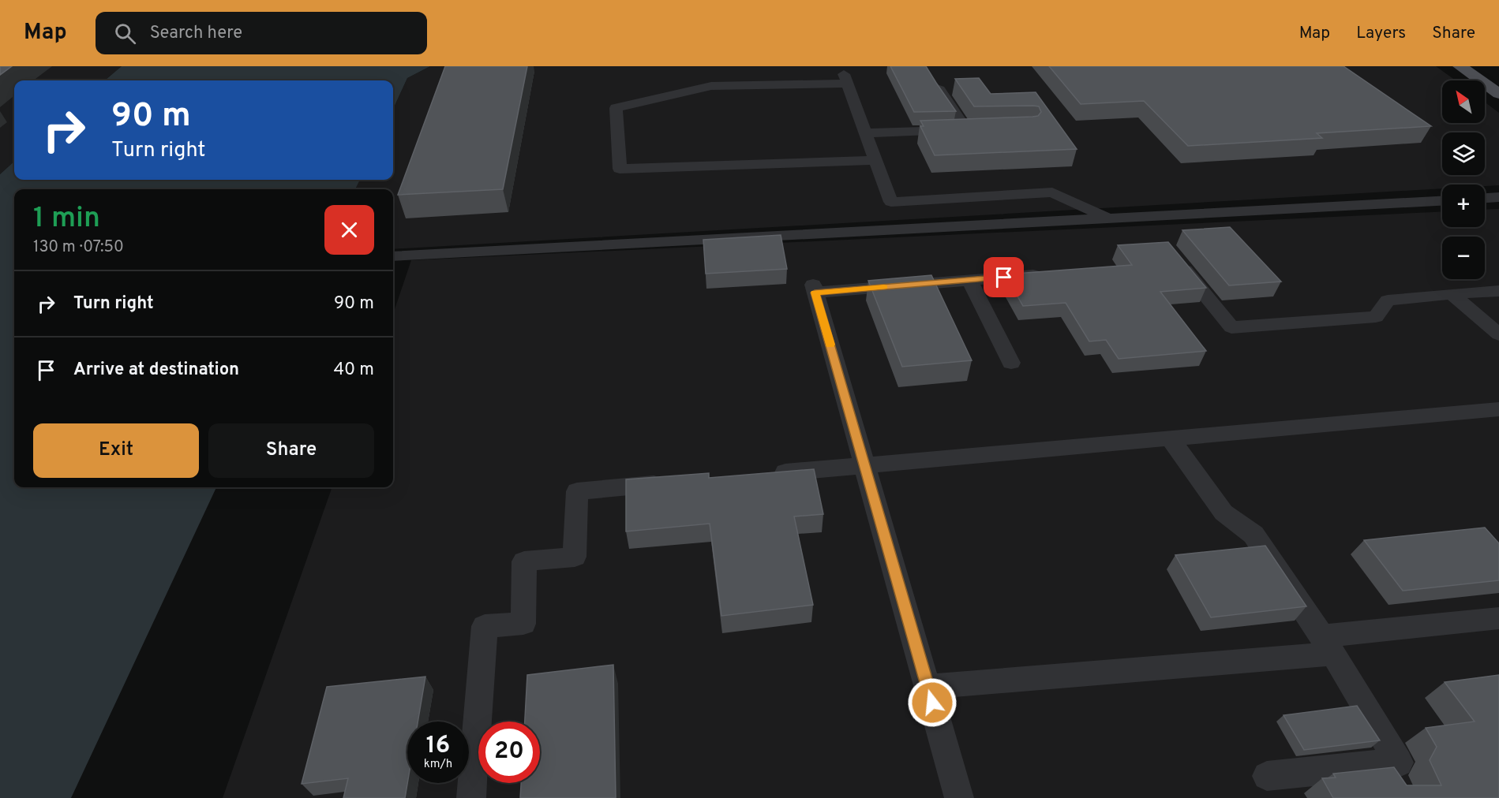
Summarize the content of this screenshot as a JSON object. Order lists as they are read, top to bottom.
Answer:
{
  "north": "top left",
  "page": {
    "header": "Map",
    "search": "Search here",
    "nav": ["Map", "Layers", "Share"],
    "map_buttons": ["+", "−"],
    "turn": ["90 m", "Turn right"],
    "heading": ["1 min", "130 m · 07:50"],
    "list": [
      {
        "name": "Turn right",
        "value": "90 m"
      },
      {
        "name": "Arrive at destination",
        "value": "40 m"
      }
    ],
    "buttons": ["Exit", "Share"],
    "speed": "16 km/h",
    "limit": "20"
  }
}
